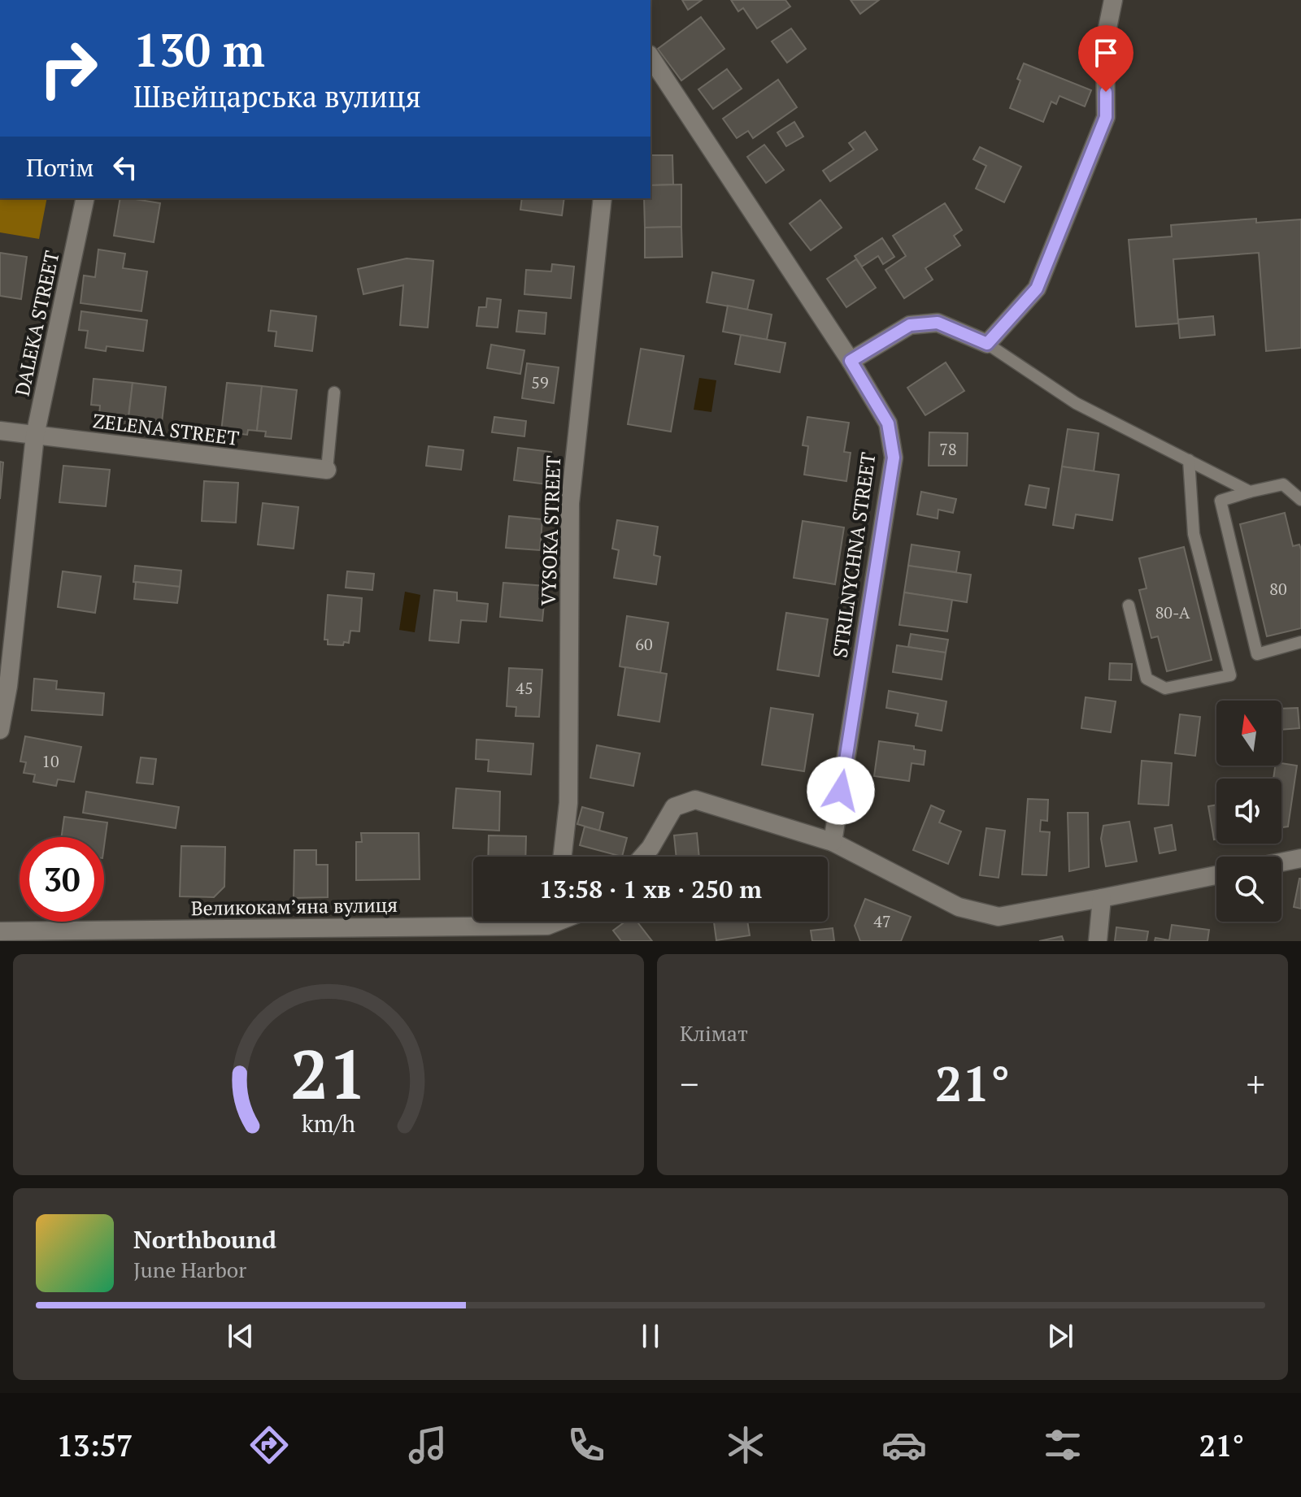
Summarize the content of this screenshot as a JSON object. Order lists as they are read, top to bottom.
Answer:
{
  "streets": {
    "street": [
      "DALEKA STREET",
      "ZELENA STREET",
      "VYSOKA STREET",
      "STRILNYCHNA STREET",
      "Великокамʼяна вулиця"
    ]
  },
  "crossings": [
    ["DALEKA STREET", "ZELENA STREET"]
  ],
  "house_numbers": [
    "59",
    "78",
    "80",
    "80-А",
    "60",
    "45",
    "10",
    "47"
  ],
  "north": "top",
  "page": {
    "turn": ["130 m", "Швейцарська вулиця"],
    "then": "Потім",
    "limit": "30",
    "trip": "13:58 · 1 хв · 250 m",
    "tile": "Клімат",
    "heat": ["−", "21°", "+"],
    "song": ["Northbound", "June Harbor"],
    "tabs": ["13:57", "21°"],
    "gauge": ["21", "km/h"]
  }
}
